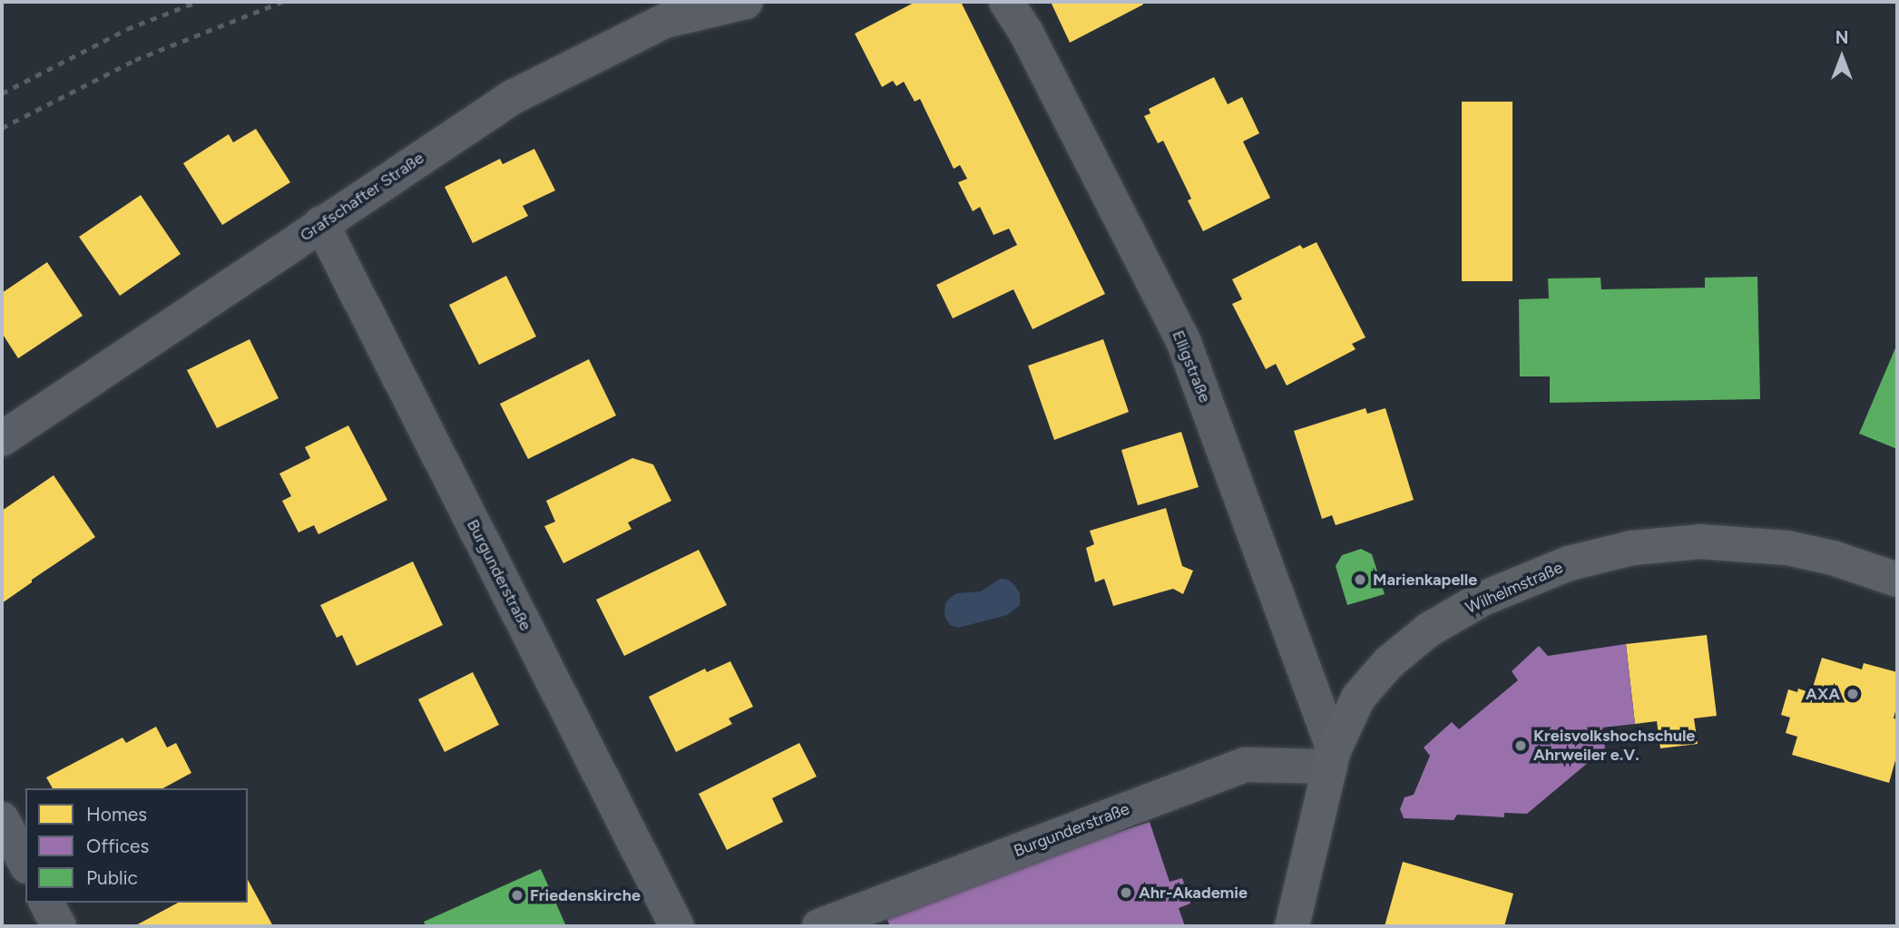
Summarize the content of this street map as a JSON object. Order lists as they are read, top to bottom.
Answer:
{
  "streets": {
    "main road": ["Wilhelmstraße"],
    "street": ["Grafschafter Straße", "Elligstraße", "Burgunderstraße"]
  },
  "crossings": [
    ["Grafschafter Straße", "Burgunderstraße"],
    ["Elligstraße", "Burgunderstraße"],
    ["Elligstraße", "Wilhelmstraße"],
    ["Burgunderstraße", "Wilhelmstraße"]
  ],
  "places": [
    "Marienkapelle",
    "AXA",
    "Kreisvolkshochschule Ahrweiler e.V.",
    "Ahr-Akademie",
    "Friedenskirche"
  ],
  "legend": ["Homes", "Offices", "Public"],
  "north": "top"
}
